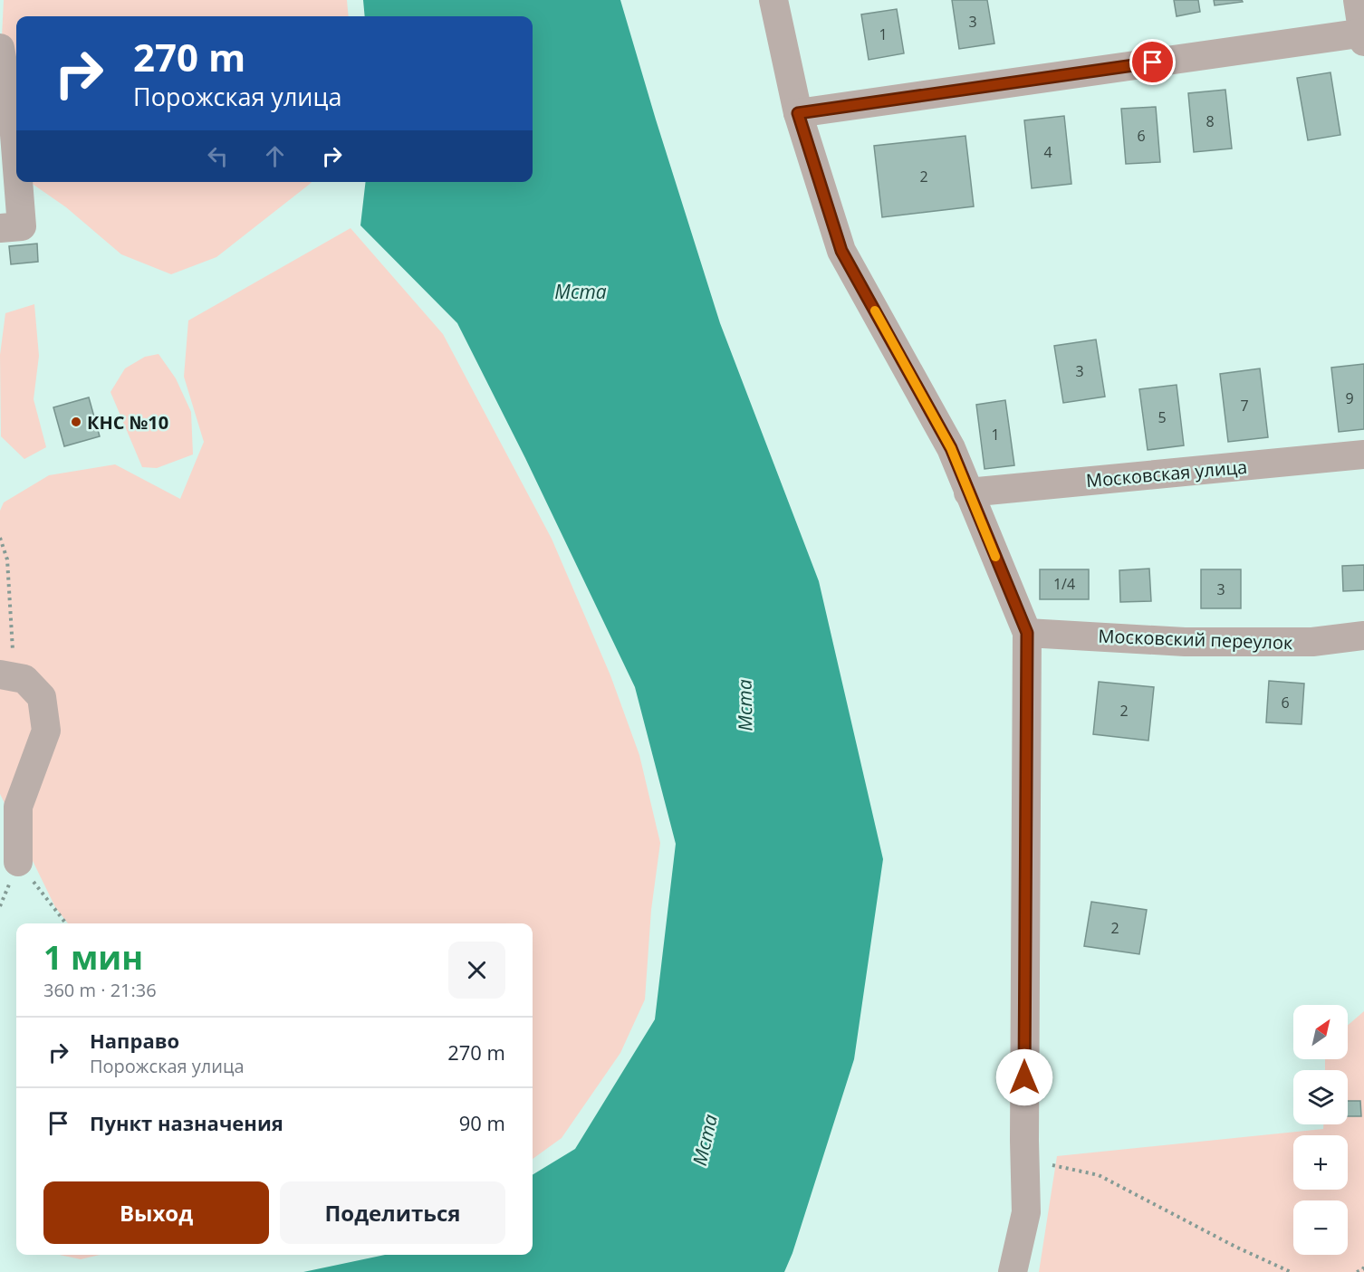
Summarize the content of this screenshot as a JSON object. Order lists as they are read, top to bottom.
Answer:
{
  "streets": {
    "street": ["Московская улица", "Московский переулок"]
  },
  "water": ["Мста"],
  "places": ["КНС №10"],
  "house_numbers": [
    "3",
    "1",
    "8",
    "6",
    "4",
    "2",
    "3",
    "9",
    "7",
    "5",
    "1",
    "1/4",
    "3",
    "6",
    "2",
    "2"
  ],
  "north": "top right",
  "page": {
    "turn": ["270 m", "Порожская улица"],
    "heading": ["1 мин", "360 m · 21:36"],
    "map_buttons": ["+", "−"],
    "list": [
      {
        "name": "Направо",
        "note": "Порожская улица",
        "value": "270 m"
      },
      {
        "name": "Пункт назначения",
        "value": "90 m"
      }
    ],
    "buttons": ["Выход", "Поделиться"]
  }
}
